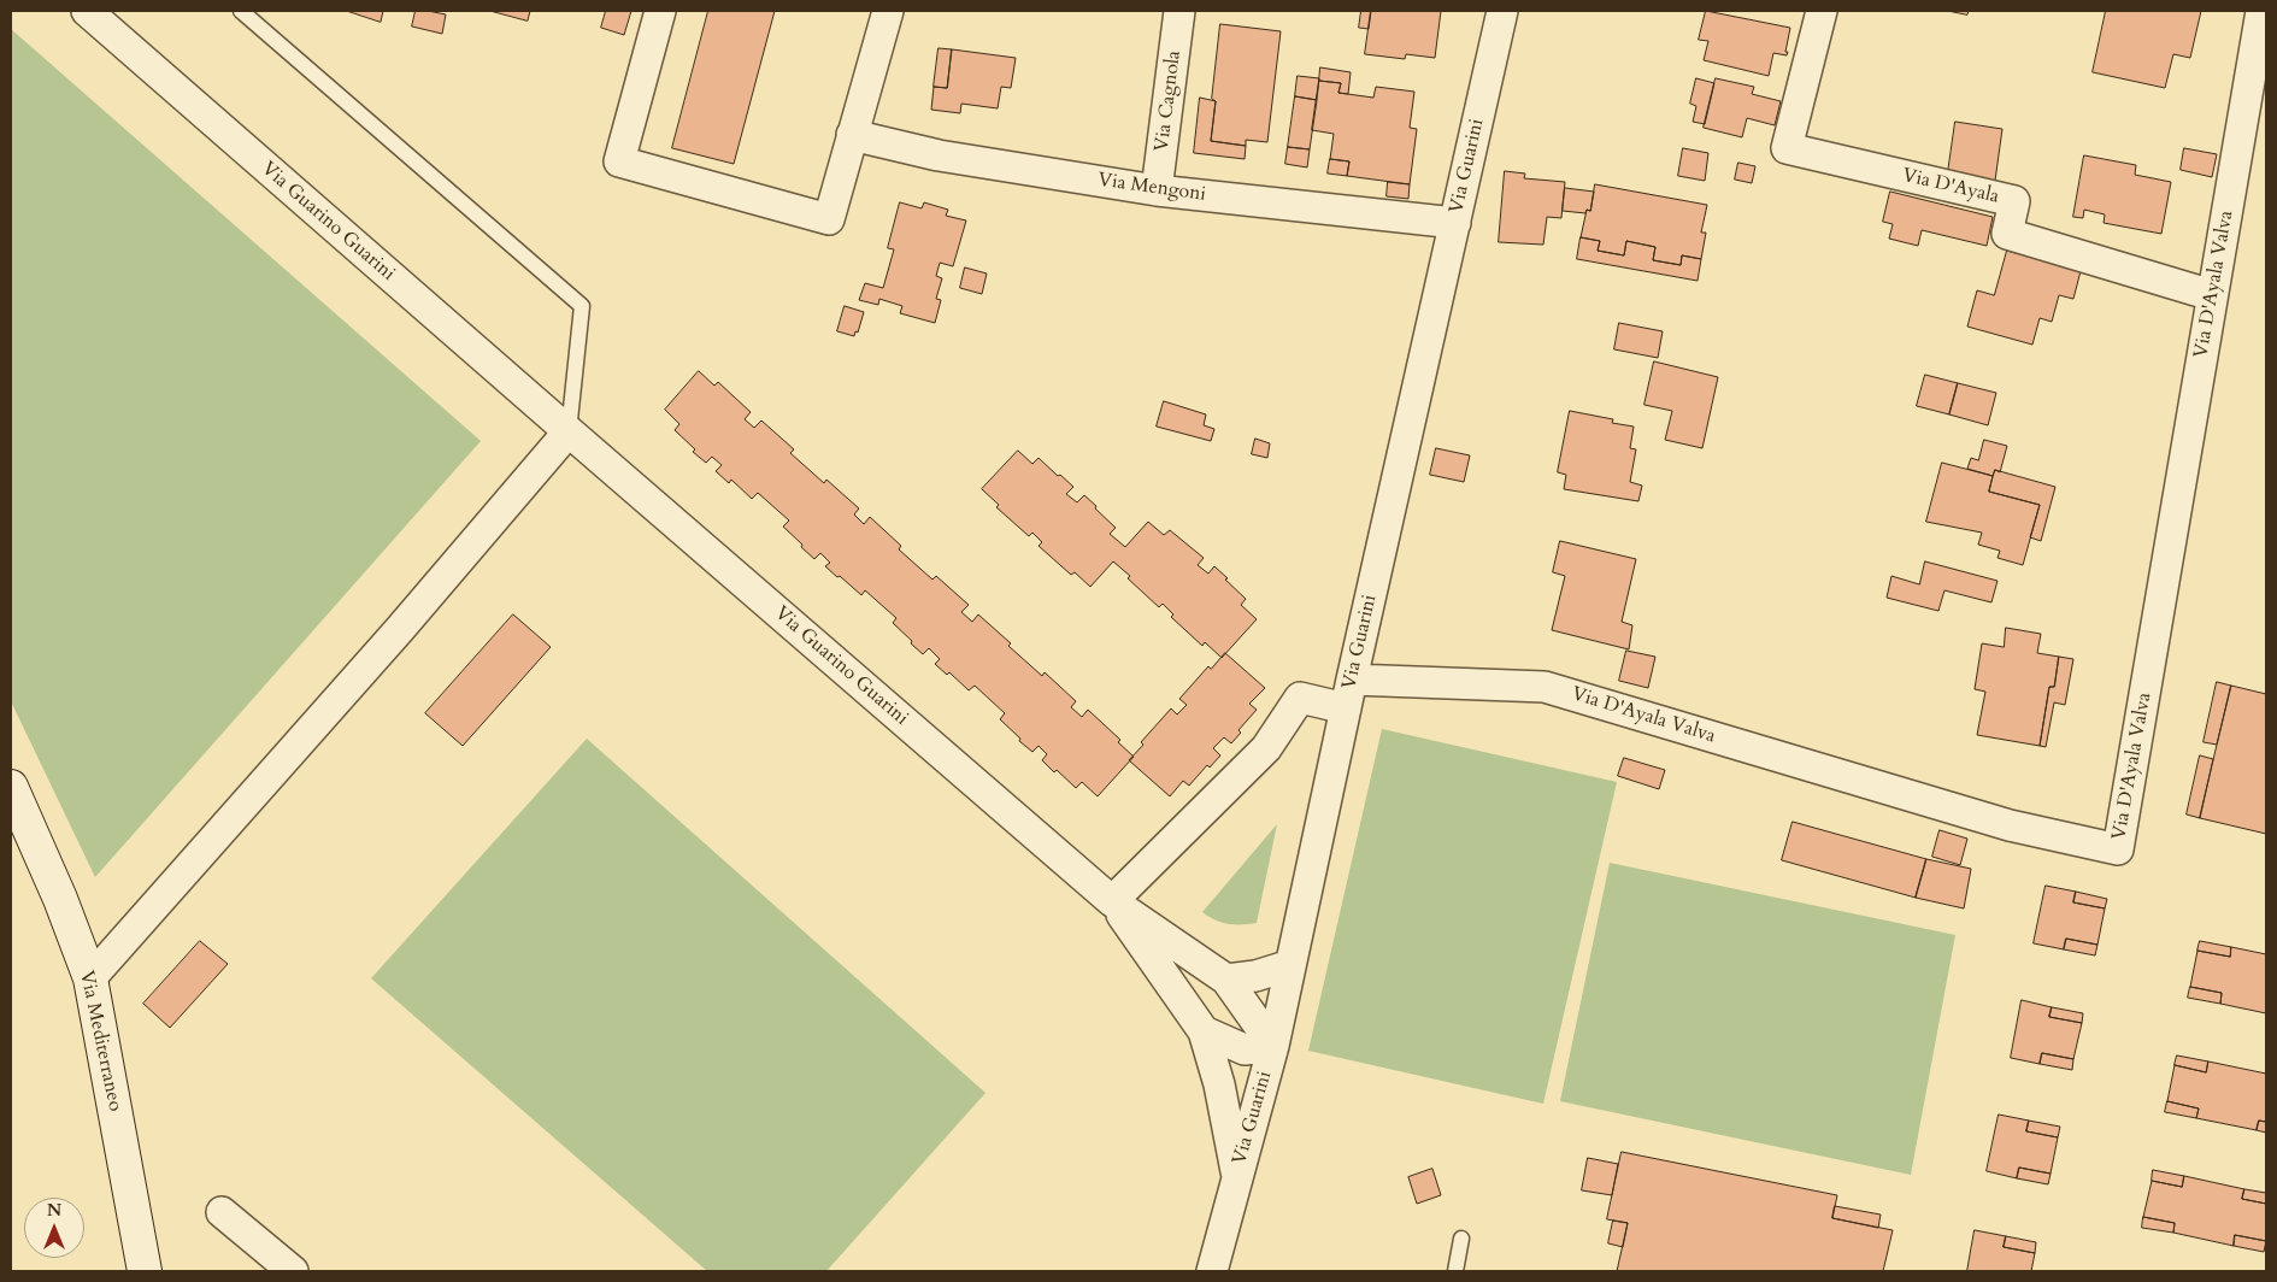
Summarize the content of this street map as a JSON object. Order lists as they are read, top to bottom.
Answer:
{
  "streets": {
    "main road": ["Via Mediterraneo"],
    "street": [
      "Via Cagnola",
      "Via Guarini",
      "Via D'Ayala",
      "Via Mengoni",
      "Via Guarino Guarini",
      "Via D'Ayala Valva"
    ]
  },
  "crossings": [
    ["Via Cagnola", "Via Mengoni"],
    ["Via Guarini", "Via Mengoni"],
    ["Via Guarini", "Via Guarino Guarini"],
    ["Via Guarini", "Via D'Ayala Valva"],
    ["Via D'Ayala", "Via D'Ayala Valva"]
  ],
  "north": "top"
}
